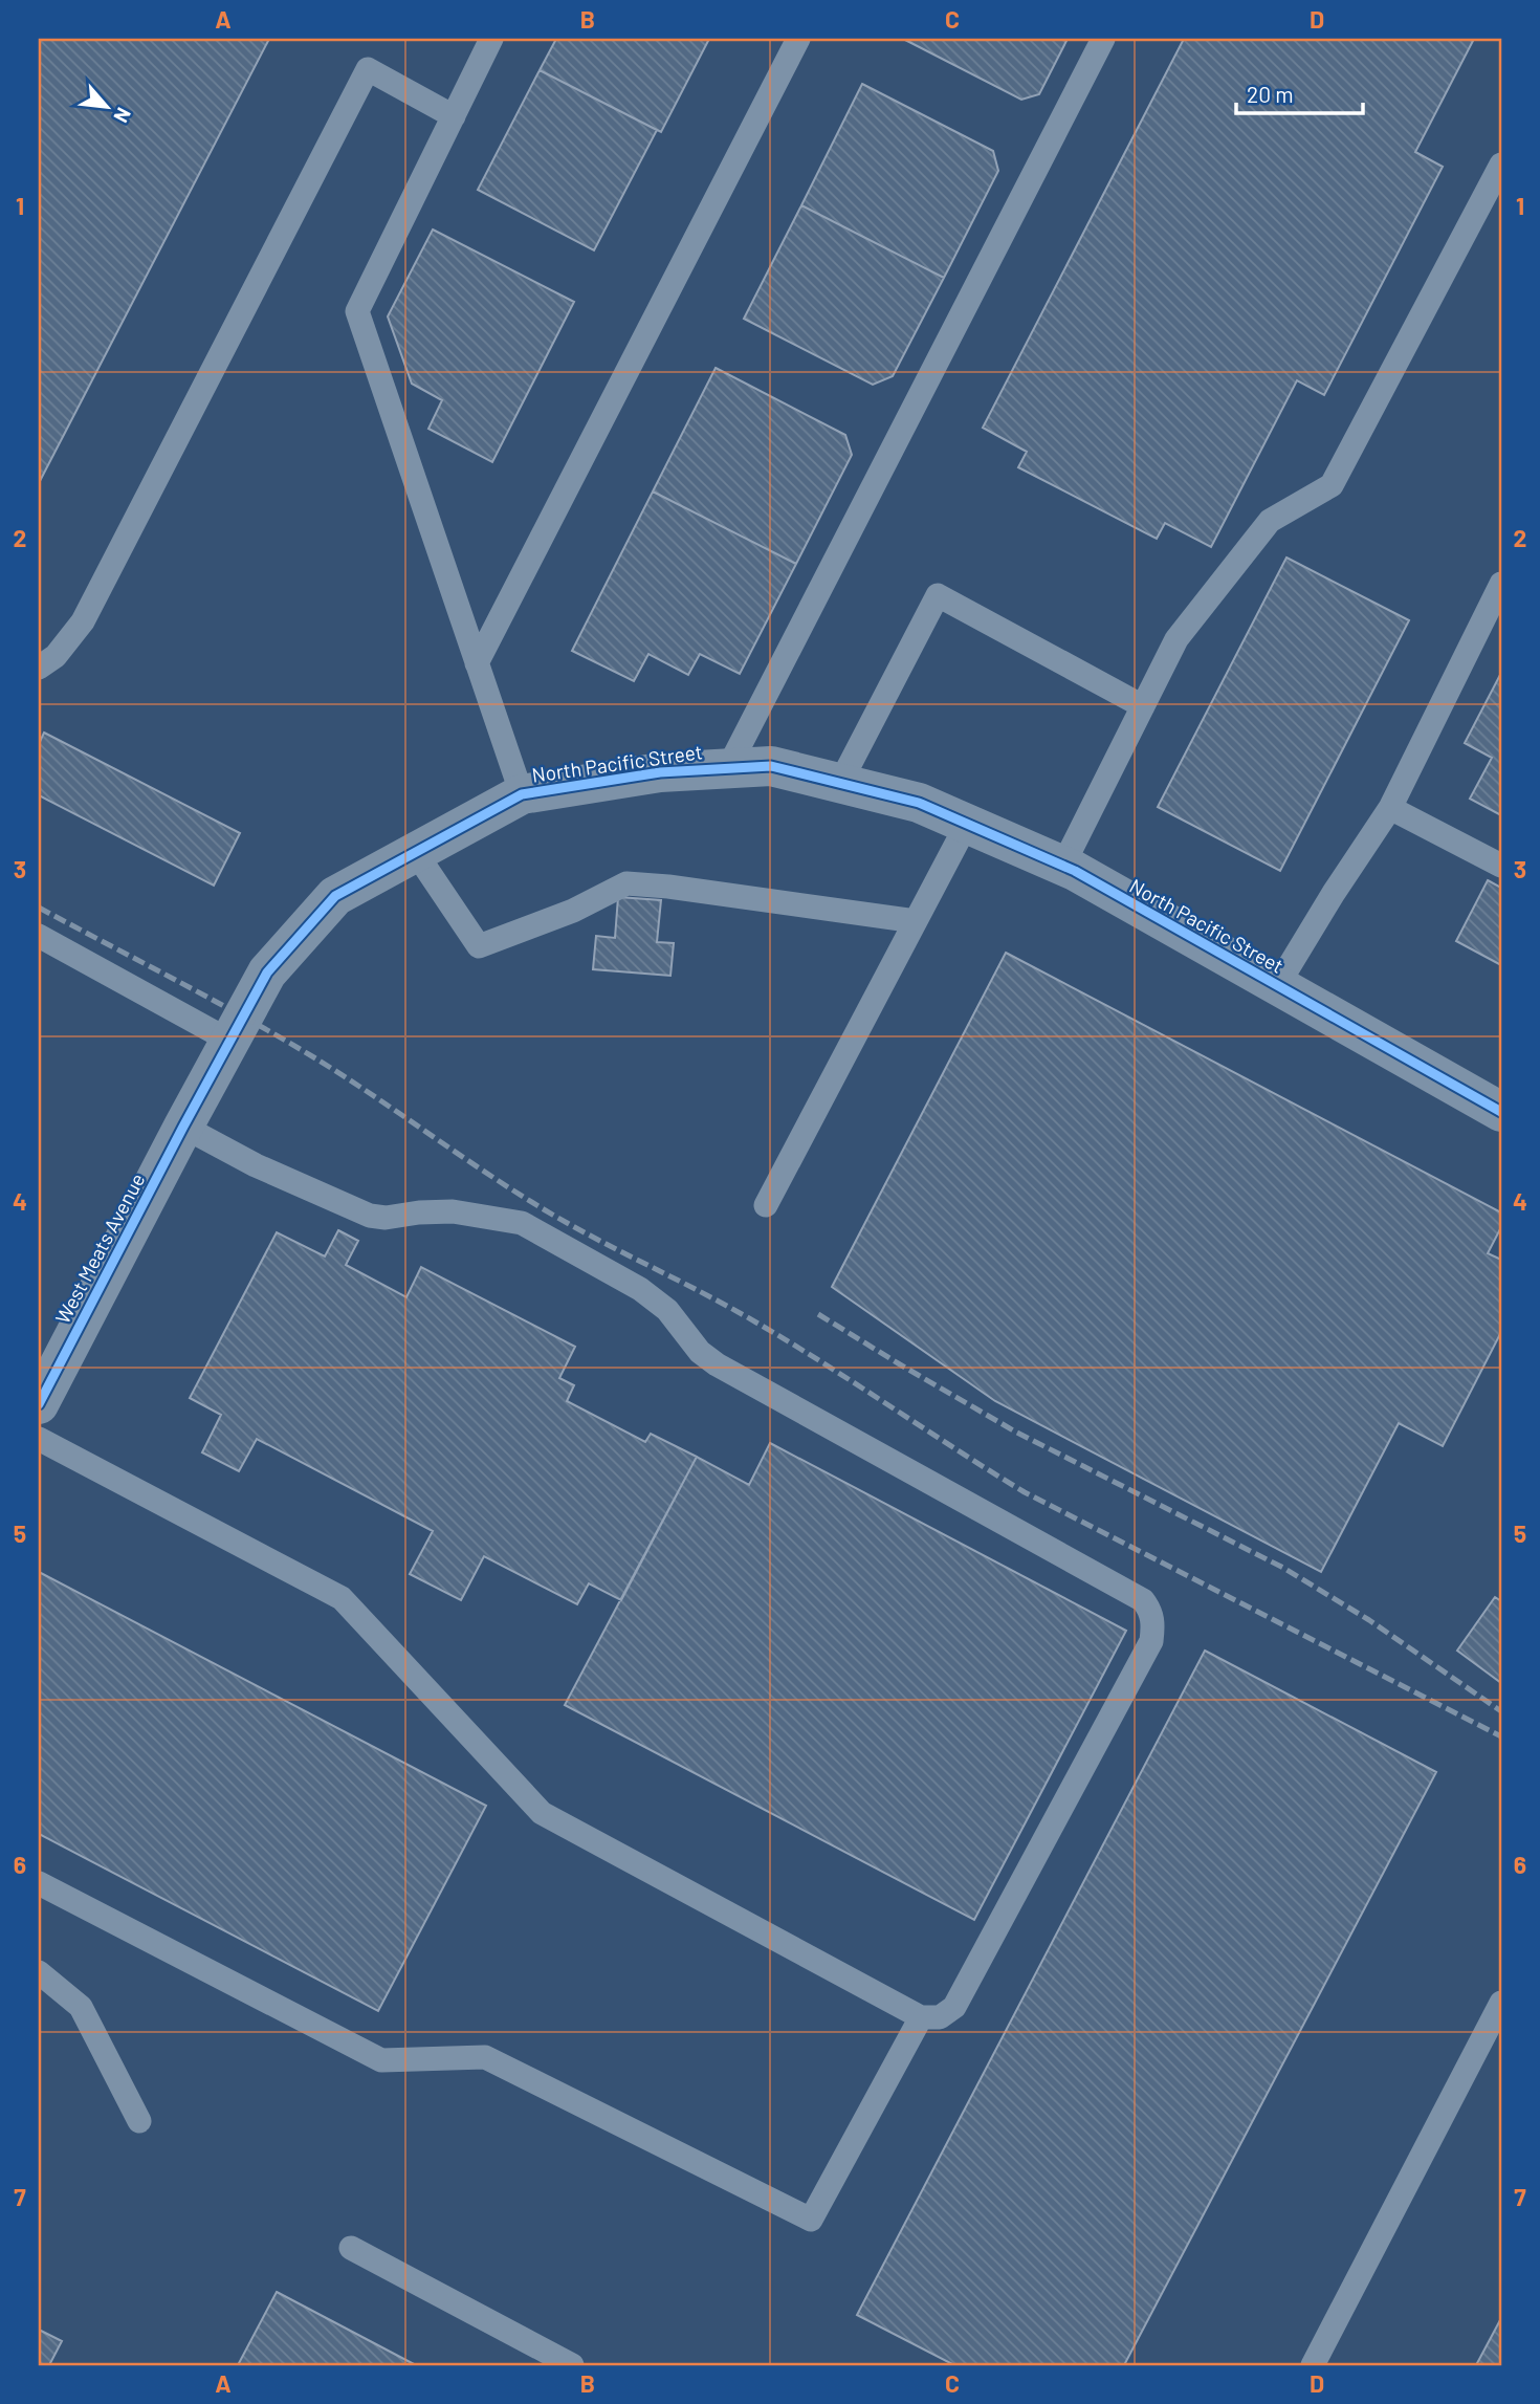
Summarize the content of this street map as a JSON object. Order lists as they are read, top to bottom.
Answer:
{
  "streets": {
    "street": ["North Pacific Street", "West Meats Avenue"]
  },
  "crossings": [
    ["North Pacific Street", "West Meats Avenue"]
  ],
  "scale_bar": "20 m",
  "north": "bottom right",
  "grid": {
    "columns": [
      "A",
      "B",
      "C",
      "D"
    ],
    "rows": [
      "1",
      "2",
      "3",
      "4",
      "5",
      "6",
      "7"
    ]
  }
}
